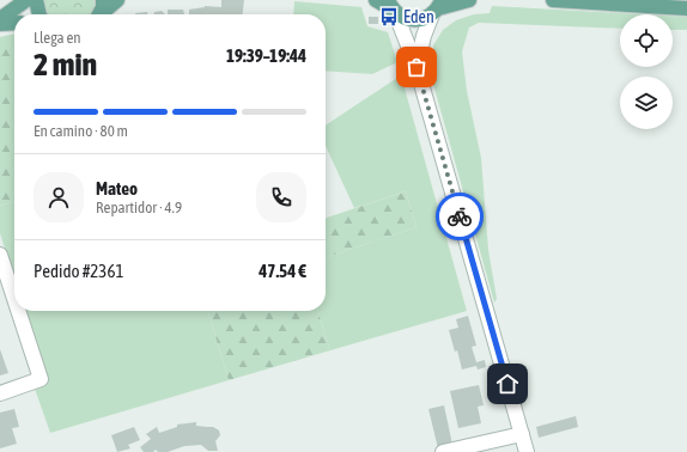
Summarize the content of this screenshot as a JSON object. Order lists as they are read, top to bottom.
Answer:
{
  "places": {
    "bus stop": ["Eden"]
  },
  "page": {
    "heading": ["2 min", "Llega en", "19:39–19:44"],
    "panel": [
      "Mateo",
      "Repartidor · 4.9",
      "Pedido #2361",
      "47.54 €"
    ],
    "bar": "En camino · 80 m"
  }
}
